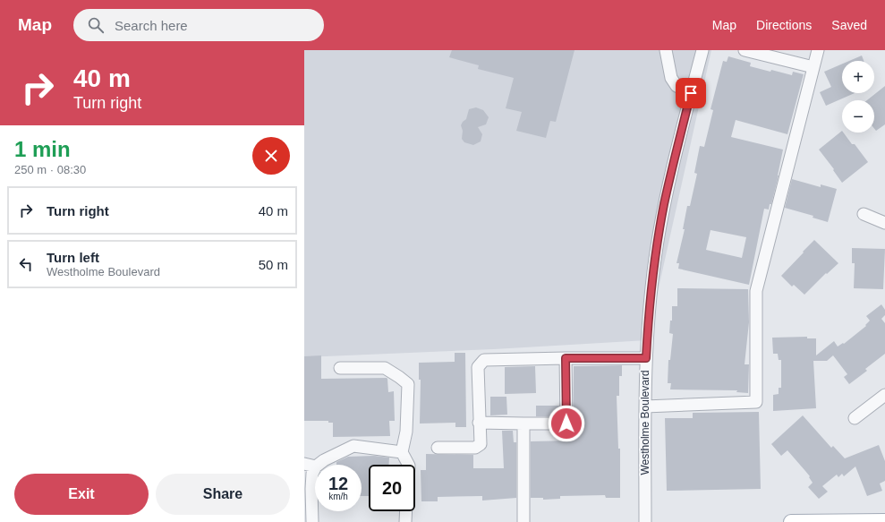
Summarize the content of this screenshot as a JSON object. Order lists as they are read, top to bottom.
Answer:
{
  "streets": {
    "street": ["Westholme Boulevard"]
  },
  "page": {
    "header": "Map",
    "search": "Search here",
    "nav": ["Map", "Directions", "Saved"],
    "turn": ["40 m", "Turn right"],
    "map_buttons": ["+", "−"],
    "heading": ["1 min", "250 m · 08:30"],
    "list": [
      {
        "name": "Turn right",
        "value": "40 m"
      },
      {
        "name": "Turn left",
        "note": "Westholme Boulevard",
        "value": "50 m"
      }
    ],
    "speed": "12 km/h",
    "limit": "20",
    "buttons": ["Exit", "Share"]
  }
}
